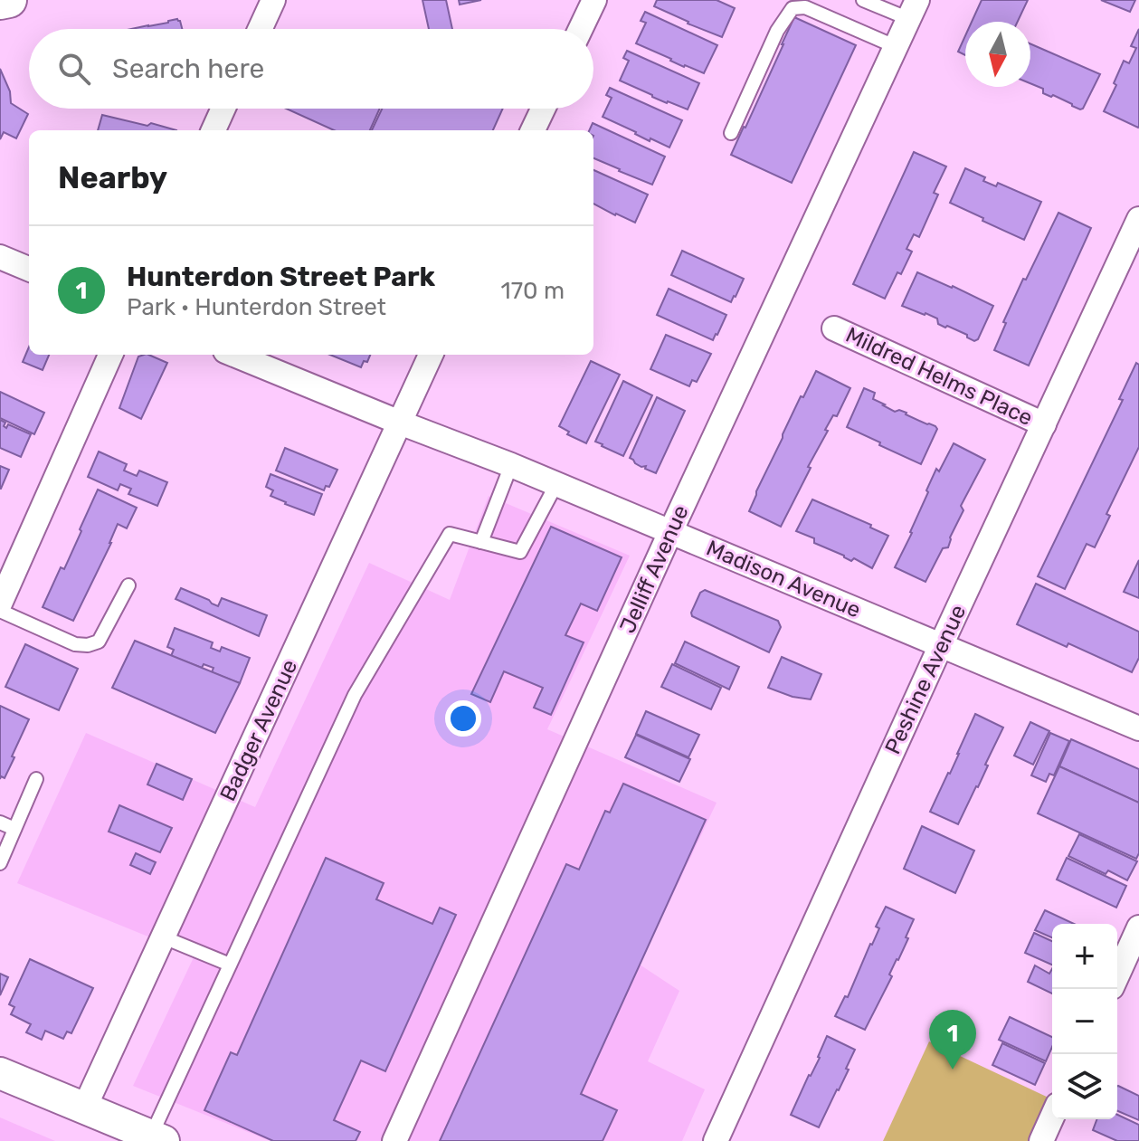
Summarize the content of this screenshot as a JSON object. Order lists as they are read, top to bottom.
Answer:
{
  "streets": {
    "street": [
      "Mildred Helms Place",
      "Jelliff Avenue",
      "Madison Avenue",
      "Peshine Avenue",
      "Badger Avenue"
    ]
  },
  "crossings": [
    ["Mildred Helms Place", "Peshine Avenue"],
    ["Jelliff Avenue", "Madison Avenue"],
    ["Madison Avenue", "Peshine Avenue"],
    ["Madison Avenue", "Badger Avenue"]
  ],
  "north": "bottom",
  "page": {
    "search": "Search here",
    "heading": "Nearby",
    "list": [
      {
        "mark": "1",
        "name": "Hunterdon Street Park",
        "note": "Park · Hunterdon Street",
        "value": "170 m"
      }
    ],
    "map_buttons": ["+", "−"],
    "pins": "1"
  }
}
